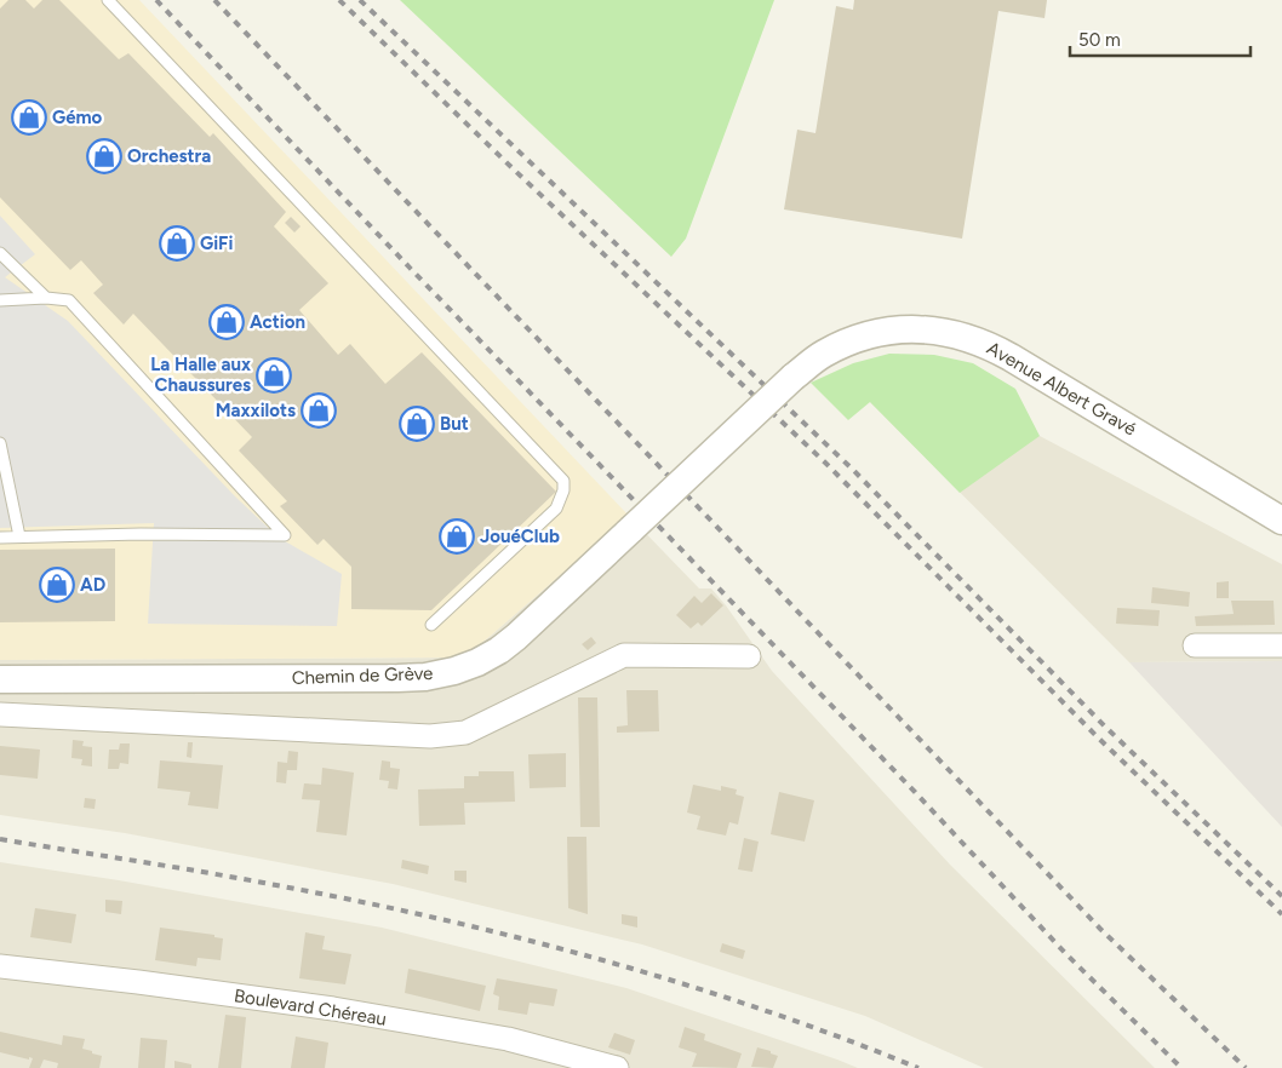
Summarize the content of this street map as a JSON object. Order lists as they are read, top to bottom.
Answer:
{
  "streets": {
    "street": ["Avenue Albert Gravé", "Chemin de Grève", "Boulevard Chéreau"]
  },
  "crossings": [
    ["Avenue Albert Gravé", "Chemin de Grève"]
  ],
  "places": {
    "shop": [
      "Gémo",
      "Orchestra",
      "GiFi",
      "Action",
      "La Halle aux Chaussures",
      "Maxxilots",
      "But",
      "JouéClub",
      "AD"
    ]
  },
  "scale_bar": "50 m"
}
